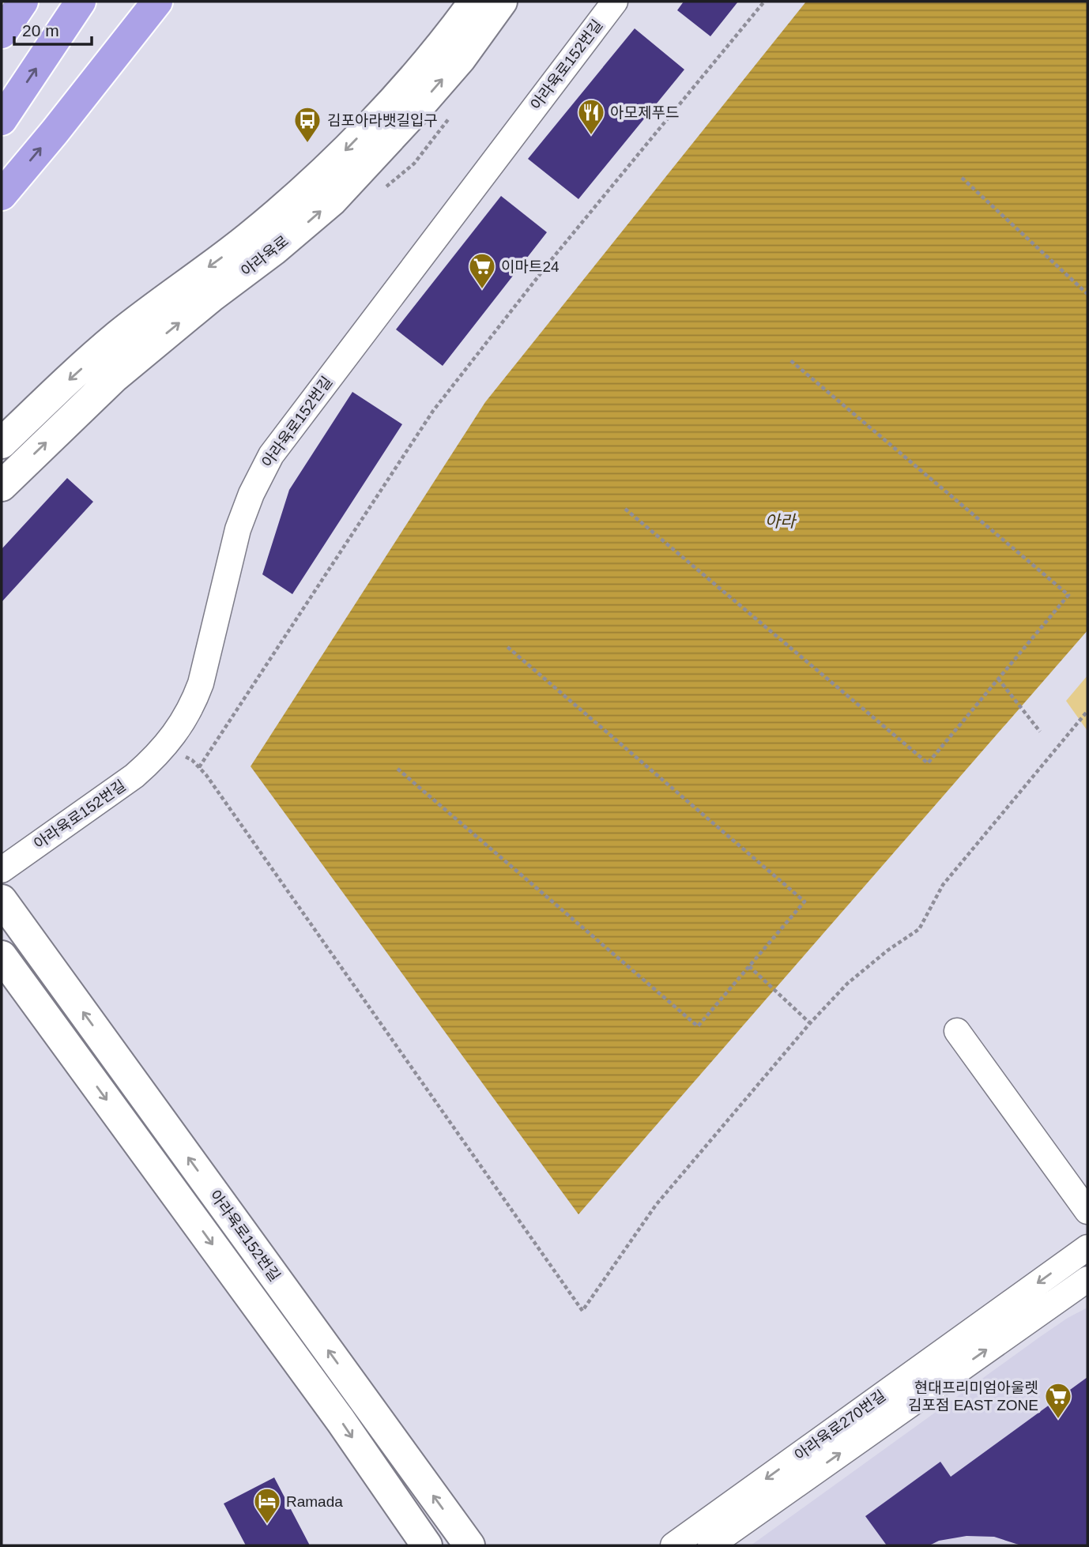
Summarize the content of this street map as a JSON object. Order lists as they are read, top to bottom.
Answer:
{
  "streets": {
    "street": ["아라육로152번길", "아라육로", "아라육로270번길"]
  },
  "water": ["아라"],
  "places": {
    "restaurant": ["아모제푸드"],
    "bus stop": ["김포아라뱃길입구"],
    "supermarket": ["이마트24", "현대프리미엄아울렛 김포점 EAST ZONE"],
    "hotel": ["Ramada"]
  },
  "scale_bar": "20 m"
}
